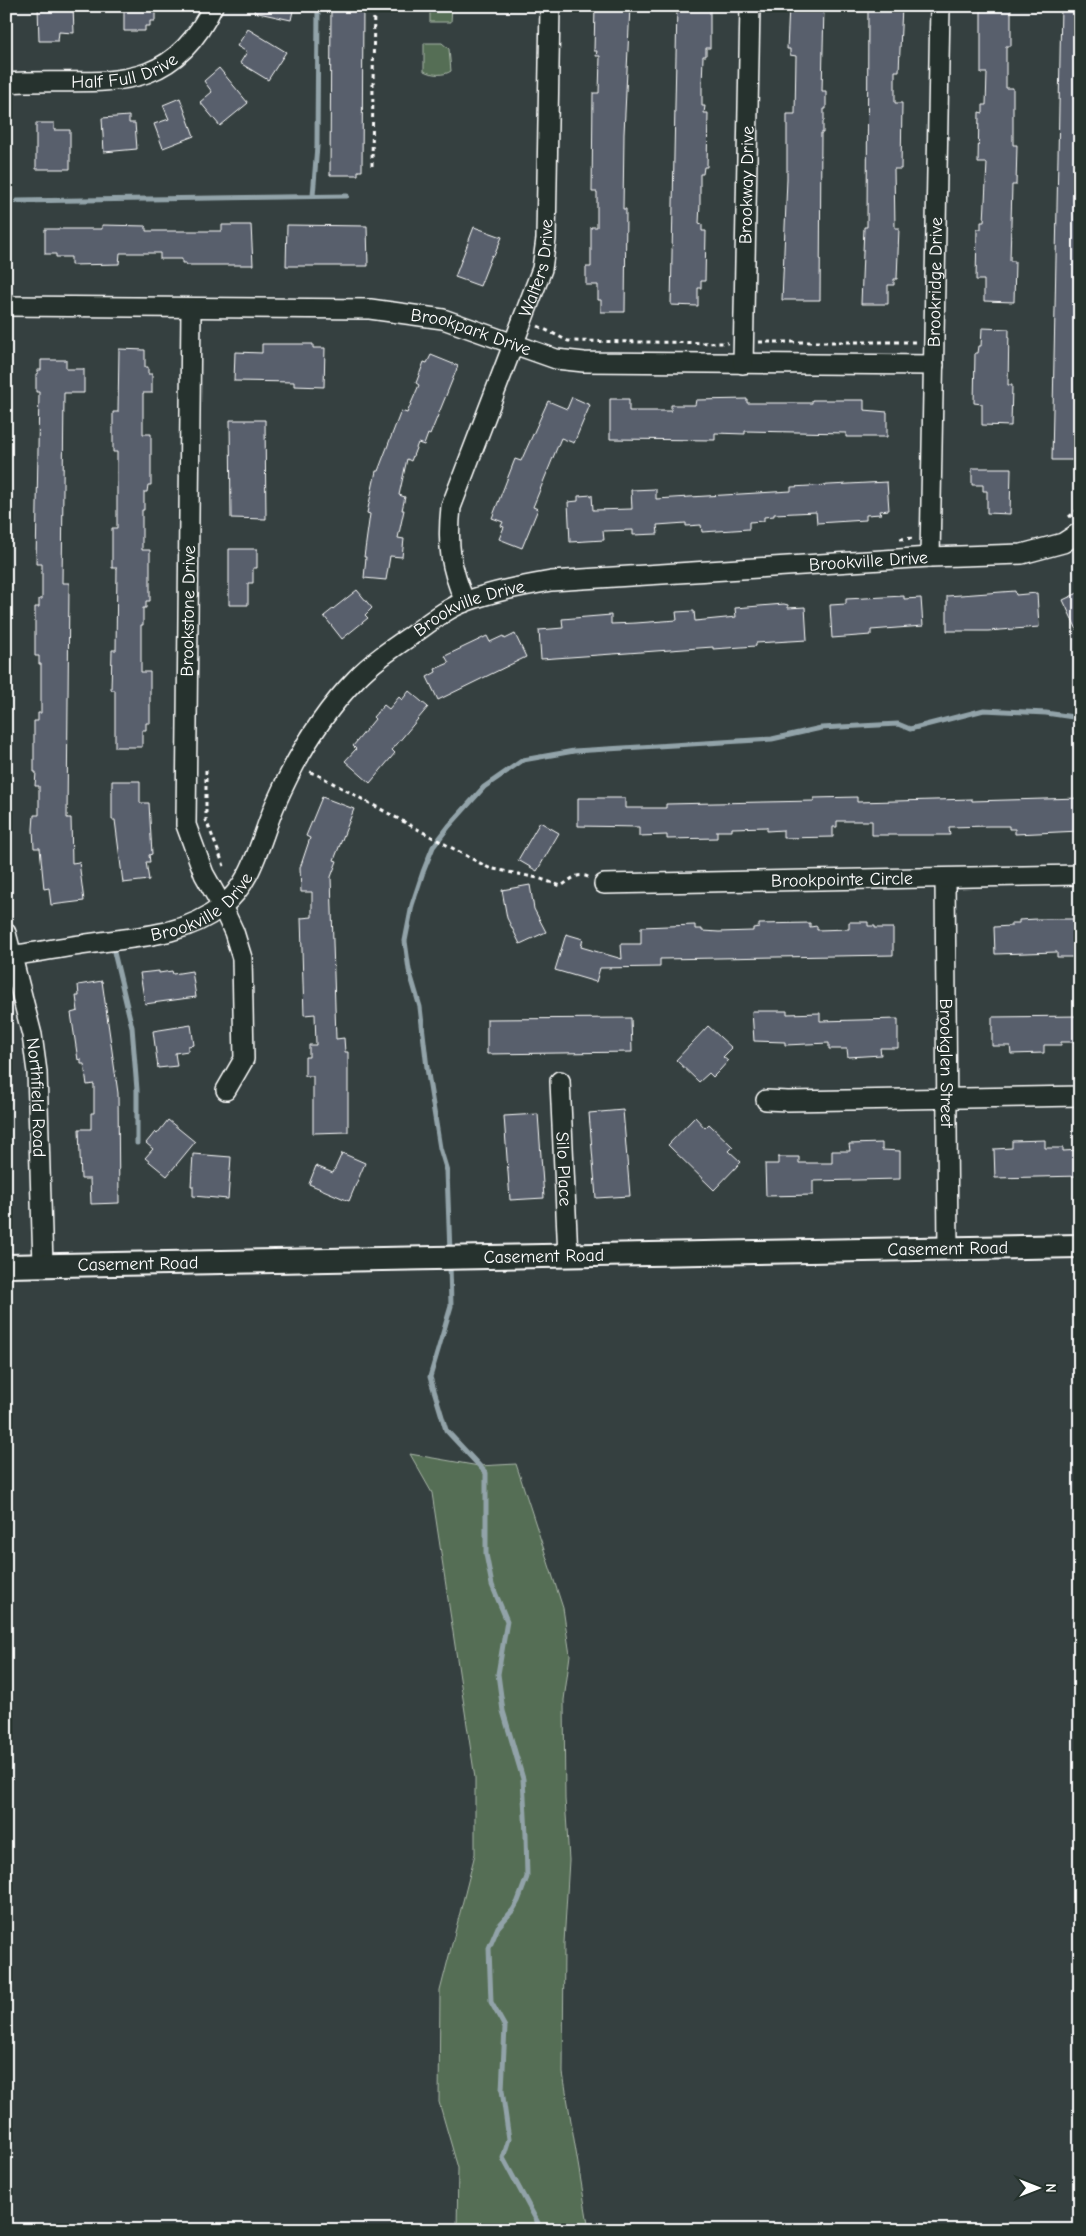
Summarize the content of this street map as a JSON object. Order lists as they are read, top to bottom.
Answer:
{
  "streets": {
    "street": [
      "Half Full Drive",
      "Brookway Drive",
      "Walters Drive",
      "Brookridge Drive",
      "Brookpark Drive",
      "Brookville Drive",
      "Brookstone Drive",
      "Brookpointe Circle",
      "Brookglen Street",
      "Northfield Road",
      "Silo Place",
      "Casement Road"
    ]
  },
  "crossings": [
    ["Brookway Drive", "Brookpark Drive"],
    ["Walters Drive", "Brookpark Drive"],
    ["Walters Drive", "Brookville Drive"],
    ["Brookridge Drive", "Brookpark Drive"],
    ["Brookridge Drive", "Brookville Drive"],
    ["Brookpark Drive", "Brookstone Drive"],
    ["Brookville Drive", "Brookstone Drive"],
    ["Brookville Drive", "Northfield Road"],
    ["Brookpointe Circle", "Brookglen Street"],
    ["Brookglen Street", "Casement Road"],
    ["Northfield Road", "Casement Road"],
    ["Silo Place", "Casement Road"]
  ],
  "north": "right"
}
